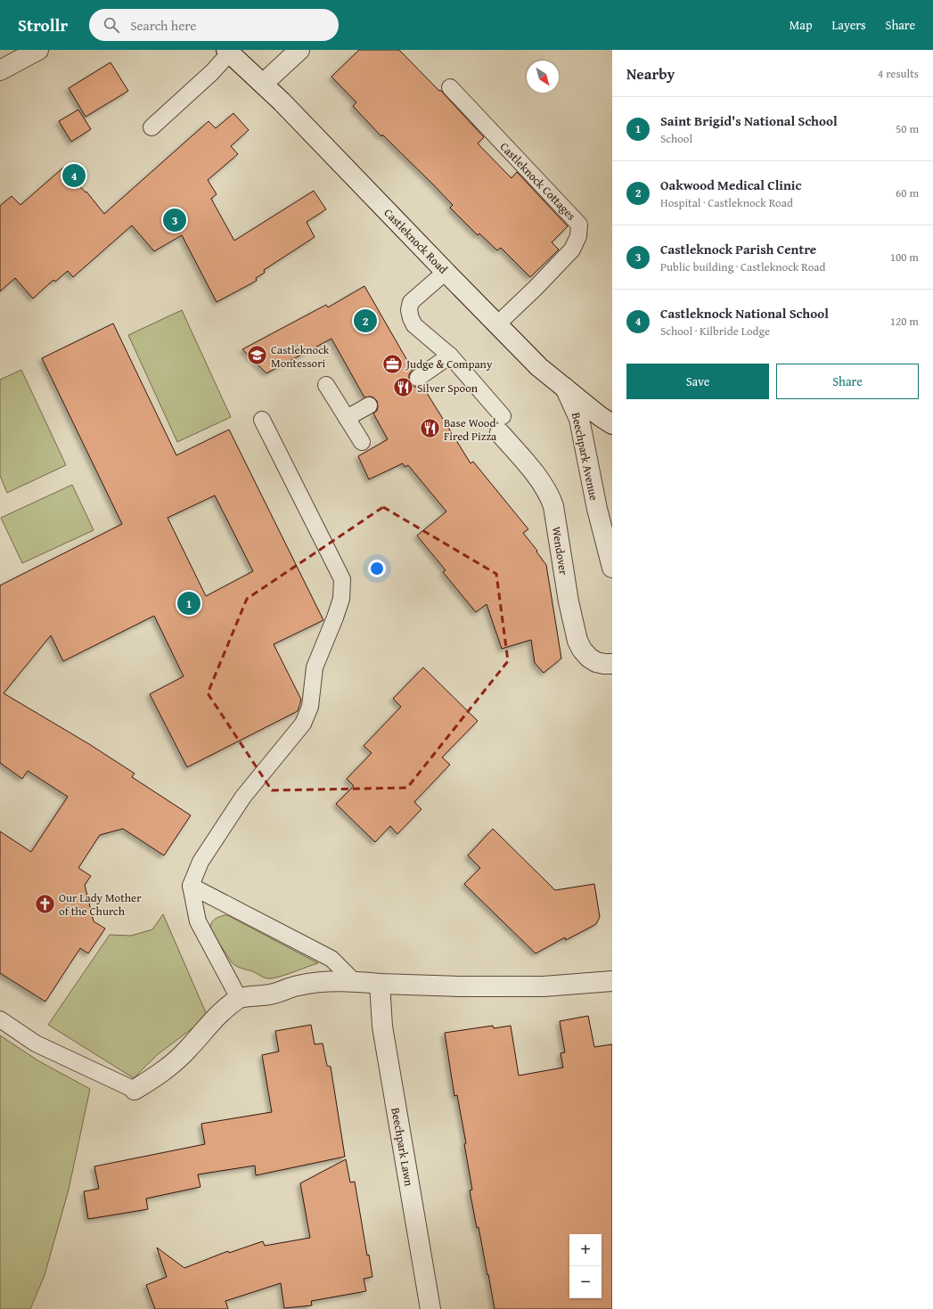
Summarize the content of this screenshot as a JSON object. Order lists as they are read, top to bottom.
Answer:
{
  "streets": {
    "street": [
      "Castleknock Road",
      "Beechpark Avenue",
      "Wendover",
      "Beechpark Lawn"
    ],
    "lane": ["Castleknock Cottages"]
  },
  "crossings": [
    ["Castleknock Cottages", "Castleknock Road"],
    ["Castleknock Road", "Beechpark Avenue"]
  ],
  "places": {
    "school or university": ["Castleknock Montessori"],
    "office": ["Judge & Company"],
    "restaurant": ["Silver Spoon", "Base Wood Fired Pizza"],
    "church": ["Our Lady Mother of the Church"]
  },
  "north": "bottom right",
  "page": {
    "header": "Strollr",
    "search": "Search here",
    "nav": ["Map", "Layers", "Share"],
    "heading": ["Nearby", "4 results"],
    "list": [
      {
        "mark": "1",
        "name": "Saint Brigid's National School",
        "note": "School",
        "value": "50 m"
      },
      {
        "mark": "2",
        "name": "Oakwood Medical Clinic",
        "note": "Hospital · Castleknock Road",
        "value": "60 m"
      },
      {
        "mark": "3",
        "name": "Castleknock Parish Centre",
        "note": "Public building · Castleknock Road",
        "value": "100 m"
      },
      {
        "mark": "4",
        "name": "Castleknock National School",
        "note": "School · Kilbride Lodge",
        "value": "120 m"
      }
    ],
    "pins": [
      "4",
      "3",
      "2",
      "1"
    ],
    "buttons": ["Save", "Share"],
    "map_buttons": ["+", "−"]
  }
}
